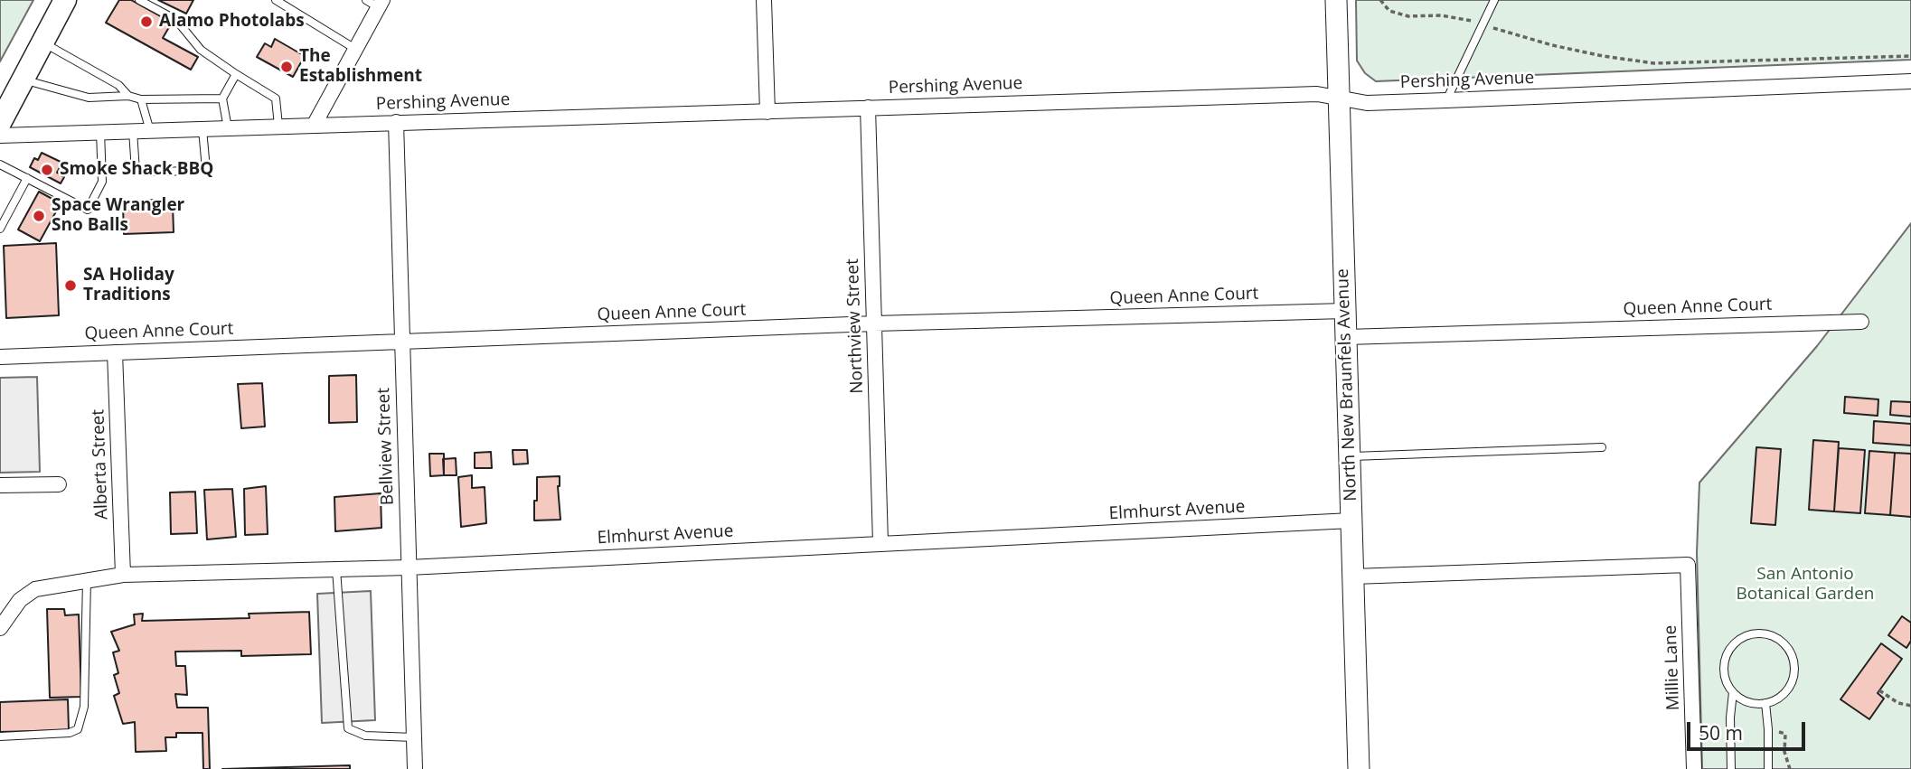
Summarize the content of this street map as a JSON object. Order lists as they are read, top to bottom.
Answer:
{
  "streets": {
    "street": [
      "Pershing Avenue",
      "Queen Anne Court",
      "Northview Street",
      "North New Braunfels Avenue",
      "Bellview Street",
      "Alberta Street",
      "Elmhurst Avenue",
      "Millie Lane"
    ]
  },
  "crossings": [
    ["Pershing Avenue", "Northview Street"],
    ["Pershing Avenue", "North New Braunfels Avenue"],
    ["Pershing Avenue", "Bellview Street"],
    ["Queen Anne Court", "Northview Street"],
    ["Queen Anne Court", "North New Braunfels Avenue"],
    ["Queen Anne Court", "Bellview Street"],
    ["Queen Anne Court", "Alberta Street"],
    ["Northview Street", "Elmhurst Avenue"],
    ["North New Braunfels Avenue", "Elmhurst Avenue"],
    ["North New Braunfels Avenue", "Millie Lane"],
    ["Bellview Street", "Elmhurst Avenue"],
    ["Alberta Street", "Elmhurst Avenue"]
  ],
  "parks": ["San Antonio Botanical Garden"],
  "places": [
    "Alamo Photolabs",
    "The Establishment",
    "Smoke Shack BBQ",
    "Space Wrangler Sno Balls",
    "SA Holiday Traditions"
  ],
  "scale_bar": "50 m"
}
